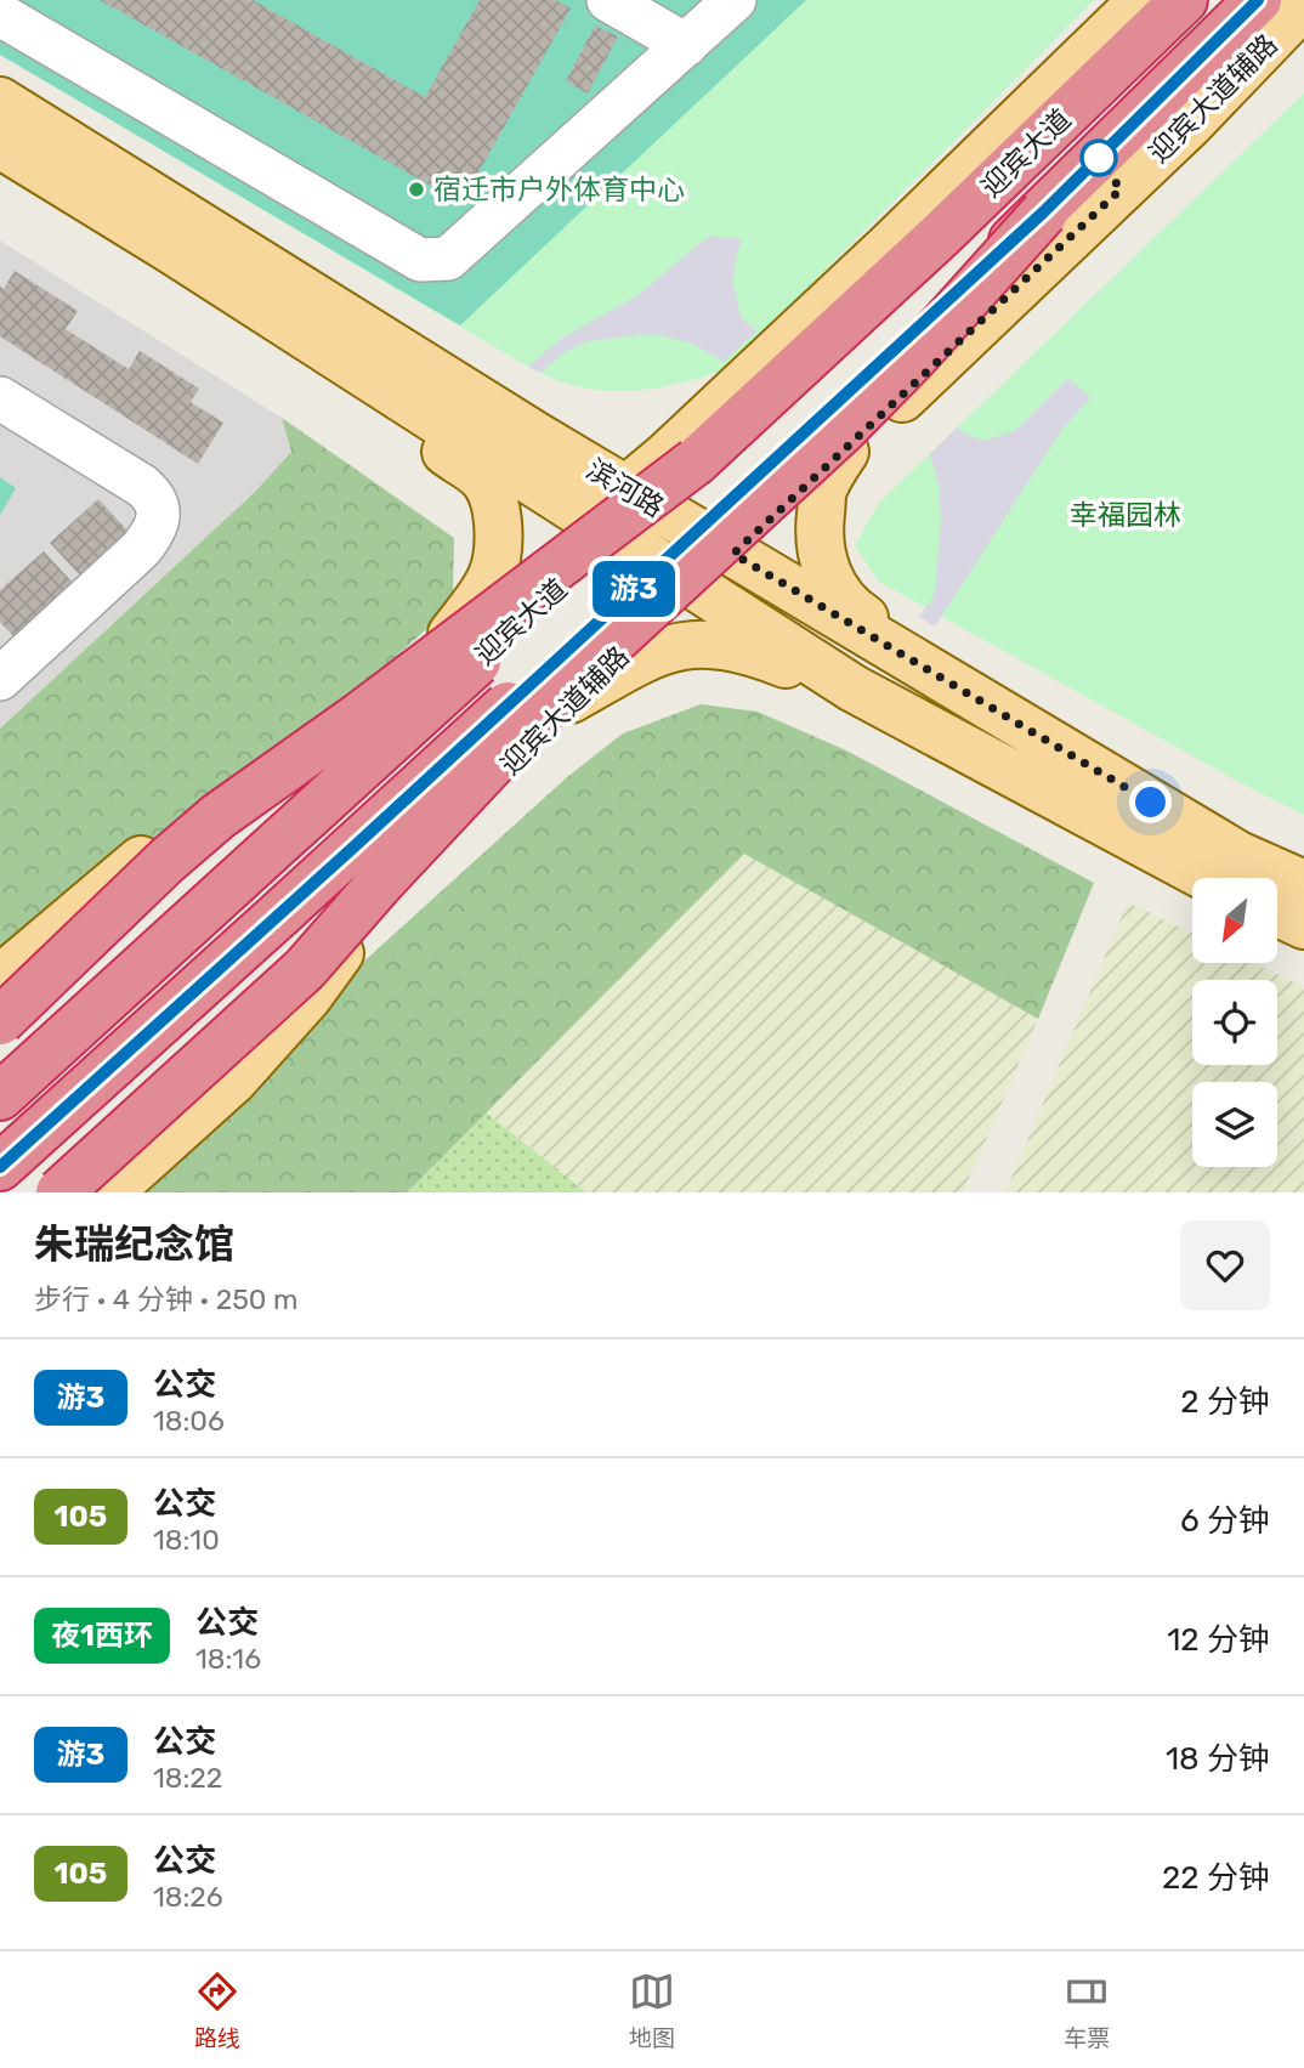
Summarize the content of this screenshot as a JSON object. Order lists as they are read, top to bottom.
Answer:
{
  "streets": {
    "highway": ["迎宾大道"],
    "main road": ["迎宾大道辅路", "滨河路"]
  },
  "crossings": [
    ["迎宾大道辅路", "滨河路"]
  ],
  "parks": ["幸福园林"],
  "places": ["宿迁市户外体育中心"],
  "lines": ["bus line 游3"],
  "north": "bottom left",
  "page": {
    "on_map": "游3",
    "heading": ["朱瑞纪念馆", "步行 · 4 分钟 · 250 m"],
    "list": [
      {
        "mark": "游3",
        "name": "公交",
        "note": "18:06",
        "value": "2 分钟"
      },
      {
        "mark": "105",
        "name": "公交",
        "note": "18:10",
        "value": "6 分钟"
      },
      {
        "mark": "夜1西环",
        "name": "公交",
        "note": "18:16",
        "value": "12 分钟"
      },
      {
        "mark": "游3",
        "name": "公交",
        "note": "18:22",
        "value": "18 分钟"
      },
      {
        "mark": "105",
        "name": "公交",
        "note": "18:26",
        "value": "22 分钟"
      }
    ],
    "tabs": ["路线", "地图", "车票"]
  }
}
